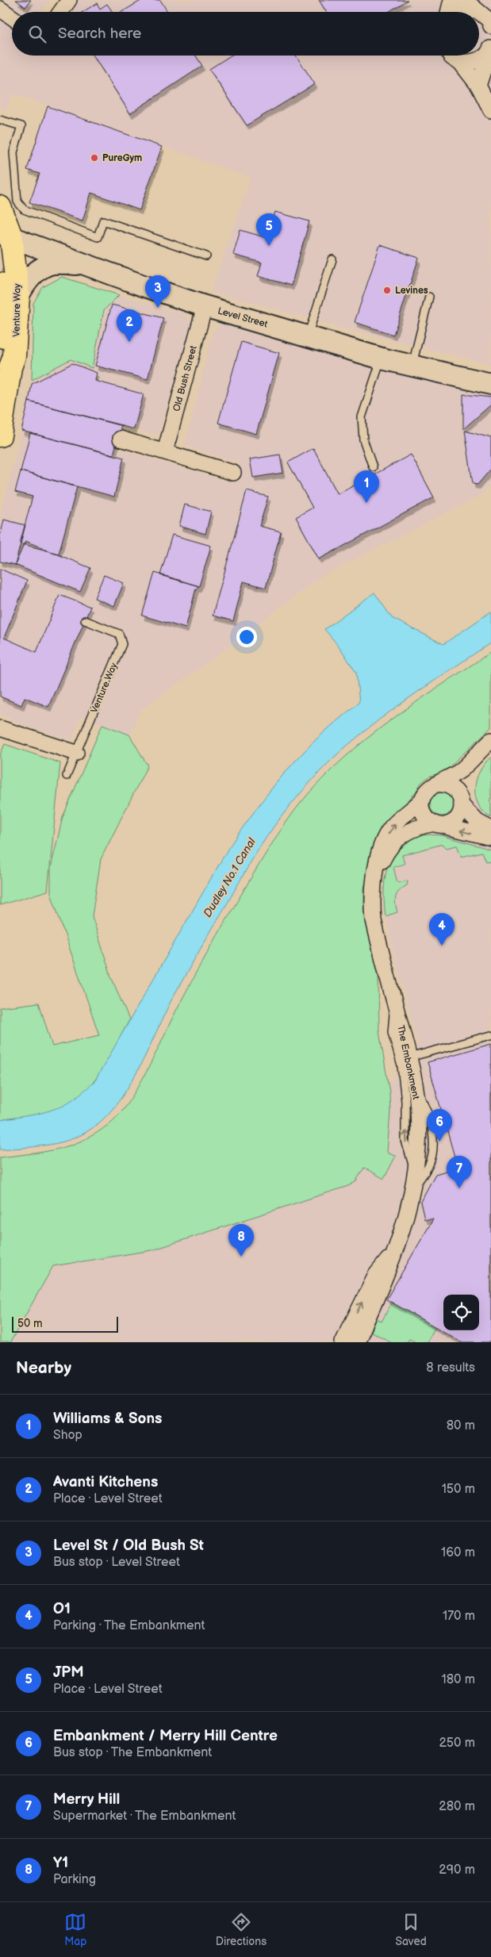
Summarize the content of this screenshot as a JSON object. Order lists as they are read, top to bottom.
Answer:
{
  "streets": {
    "main road": ["Venture Way"],
    "street": ["Level Street", "Old Bush Street", "The Embankment"]
  },
  "crossings": [
    ["Venture Way", "Level Street"],
    ["Level Street", "Old Bush Street"]
  ],
  "water": ["Dudley No.1 Canal"],
  "places": ["PureGym", "Levines"],
  "scale_bar": "50 m",
  "page": {
    "search": "Search here",
    "pins": [
      "5",
      "3",
      "2",
      "1",
      "4",
      "6",
      "7",
      "8"
    ],
    "scale": "50 m",
    "heading": ["Nearby", "8 results"],
    "list": [
      {
        "mark": "1",
        "name": "Williams & Sons",
        "note": "Shop",
        "value": "80 m"
      },
      {
        "mark": "2",
        "name": "Avanti Kitchens",
        "note": "Place · Level Street",
        "value": "150 m"
      },
      {
        "mark": "3",
        "name": "Level St / Old Bush St",
        "note": "Bus stop · Level Street",
        "value": "160 m"
      },
      {
        "mark": "4",
        "name": "O1",
        "note": "Parking · The Embankment",
        "value": "170 m"
      },
      {
        "mark": "5",
        "name": "JPM",
        "note": "Place · Level Street",
        "value": "180 m"
      },
      {
        "mark": "6",
        "name": "Embankment / Merry Hill Centre",
        "note": "Bus stop · The Embankment",
        "value": "250 m"
      },
      {
        "mark": "7",
        "name": "Merry Hill",
        "note": "Supermarket · The Embankment",
        "value": "280 m"
      },
      {
        "mark": "8",
        "name": "Y1",
        "note": "Parking",
        "value": "290 m"
      }
    ],
    "nav": ["Map", "Directions", "Saved"]
  }
}
